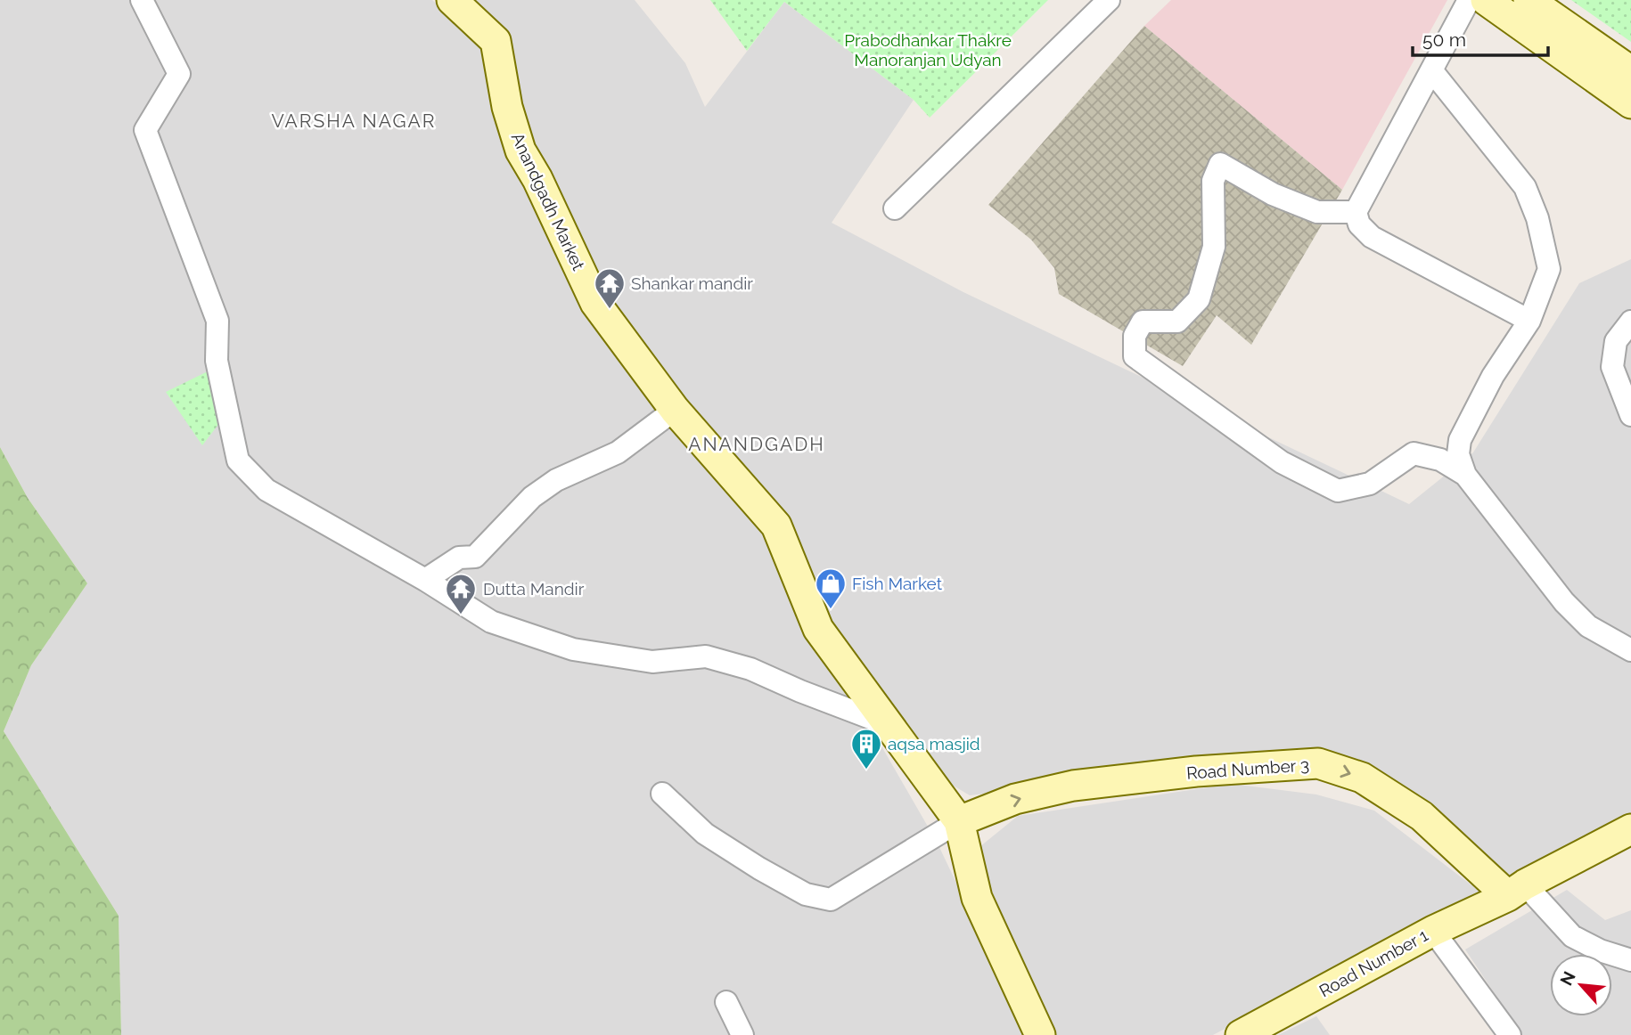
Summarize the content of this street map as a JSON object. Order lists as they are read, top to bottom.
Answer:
{
  "streets": {
    "street": ["Anandgadh Market", "Road Number 3", "Road Number 1"]
  },
  "crossings": [
    ["Anandgadh Market", "Road Number 3"],
    ["Road Number 3", "Road Number 1"]
  ],
  "one_way": ["Road Number 3"],
  "districts": ["VARSHA NAGAR", "ANANDGADH"],
  "parks": ["Prabodhankar Thakre Manoranjan Udyan"],
  "places": {
    "temple": ["Shankar mandir", "Dutta Mandir"],
    "shop": ["Fish Market"],
    "building": ["aqsa masjid"]
  },
  "scale_bar": "50 m",
  "north": "top left"
}
